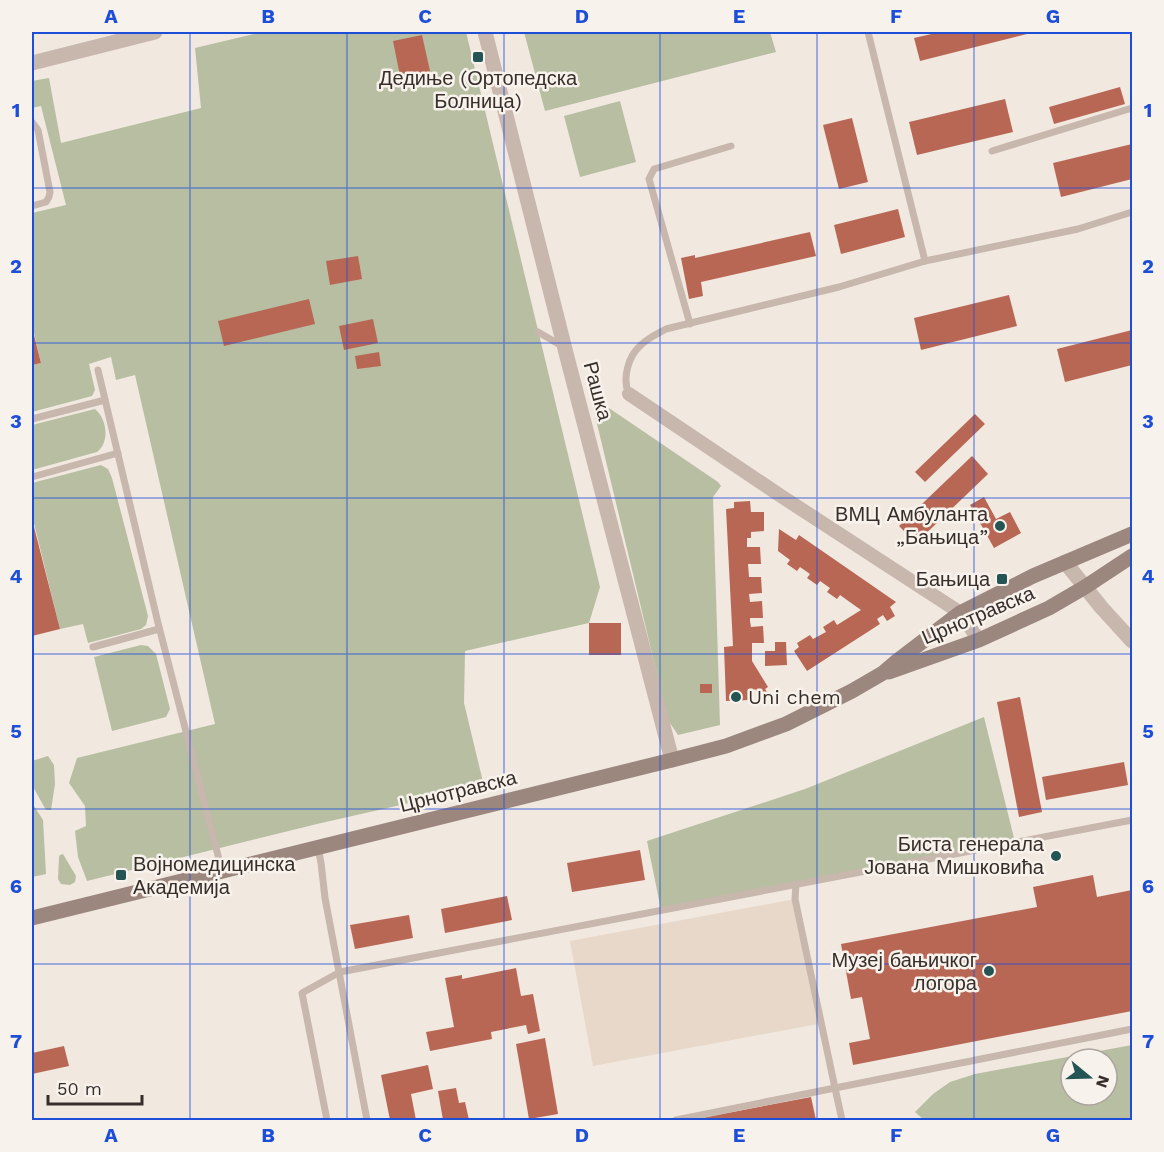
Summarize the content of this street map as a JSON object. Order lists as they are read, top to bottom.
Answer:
{
  "streets": {
    "main road": ["Црнотравска"],
    "street": ["Рашка"]
  },
  "crossings": [
    ["Рашка", "Црнотравска"]
  ],
  "places": {
    "transit": ["Дедиње (Ортопедска Болница)", "Бањица", "Војномедицинска Академија"],
    "other": [
      "ВМЦ Амбуланта „Бањица”",
      "Uni chem",
      "Биста генерала Јована Мишковића",
      "Музеј бањичког логора"
    ]
  },
  "scale_bar": "50 m",
  "north": "right",
  "grid": {
    "columns": [
      "A",
      "B",
      "C",
      "D",
      "E",
      "F",
      "G"
    ],
    "rows": [
      "1",
      "2",
      "3",
      "4",
      "5",
      "6",
      "7"
    ]
  }
}
